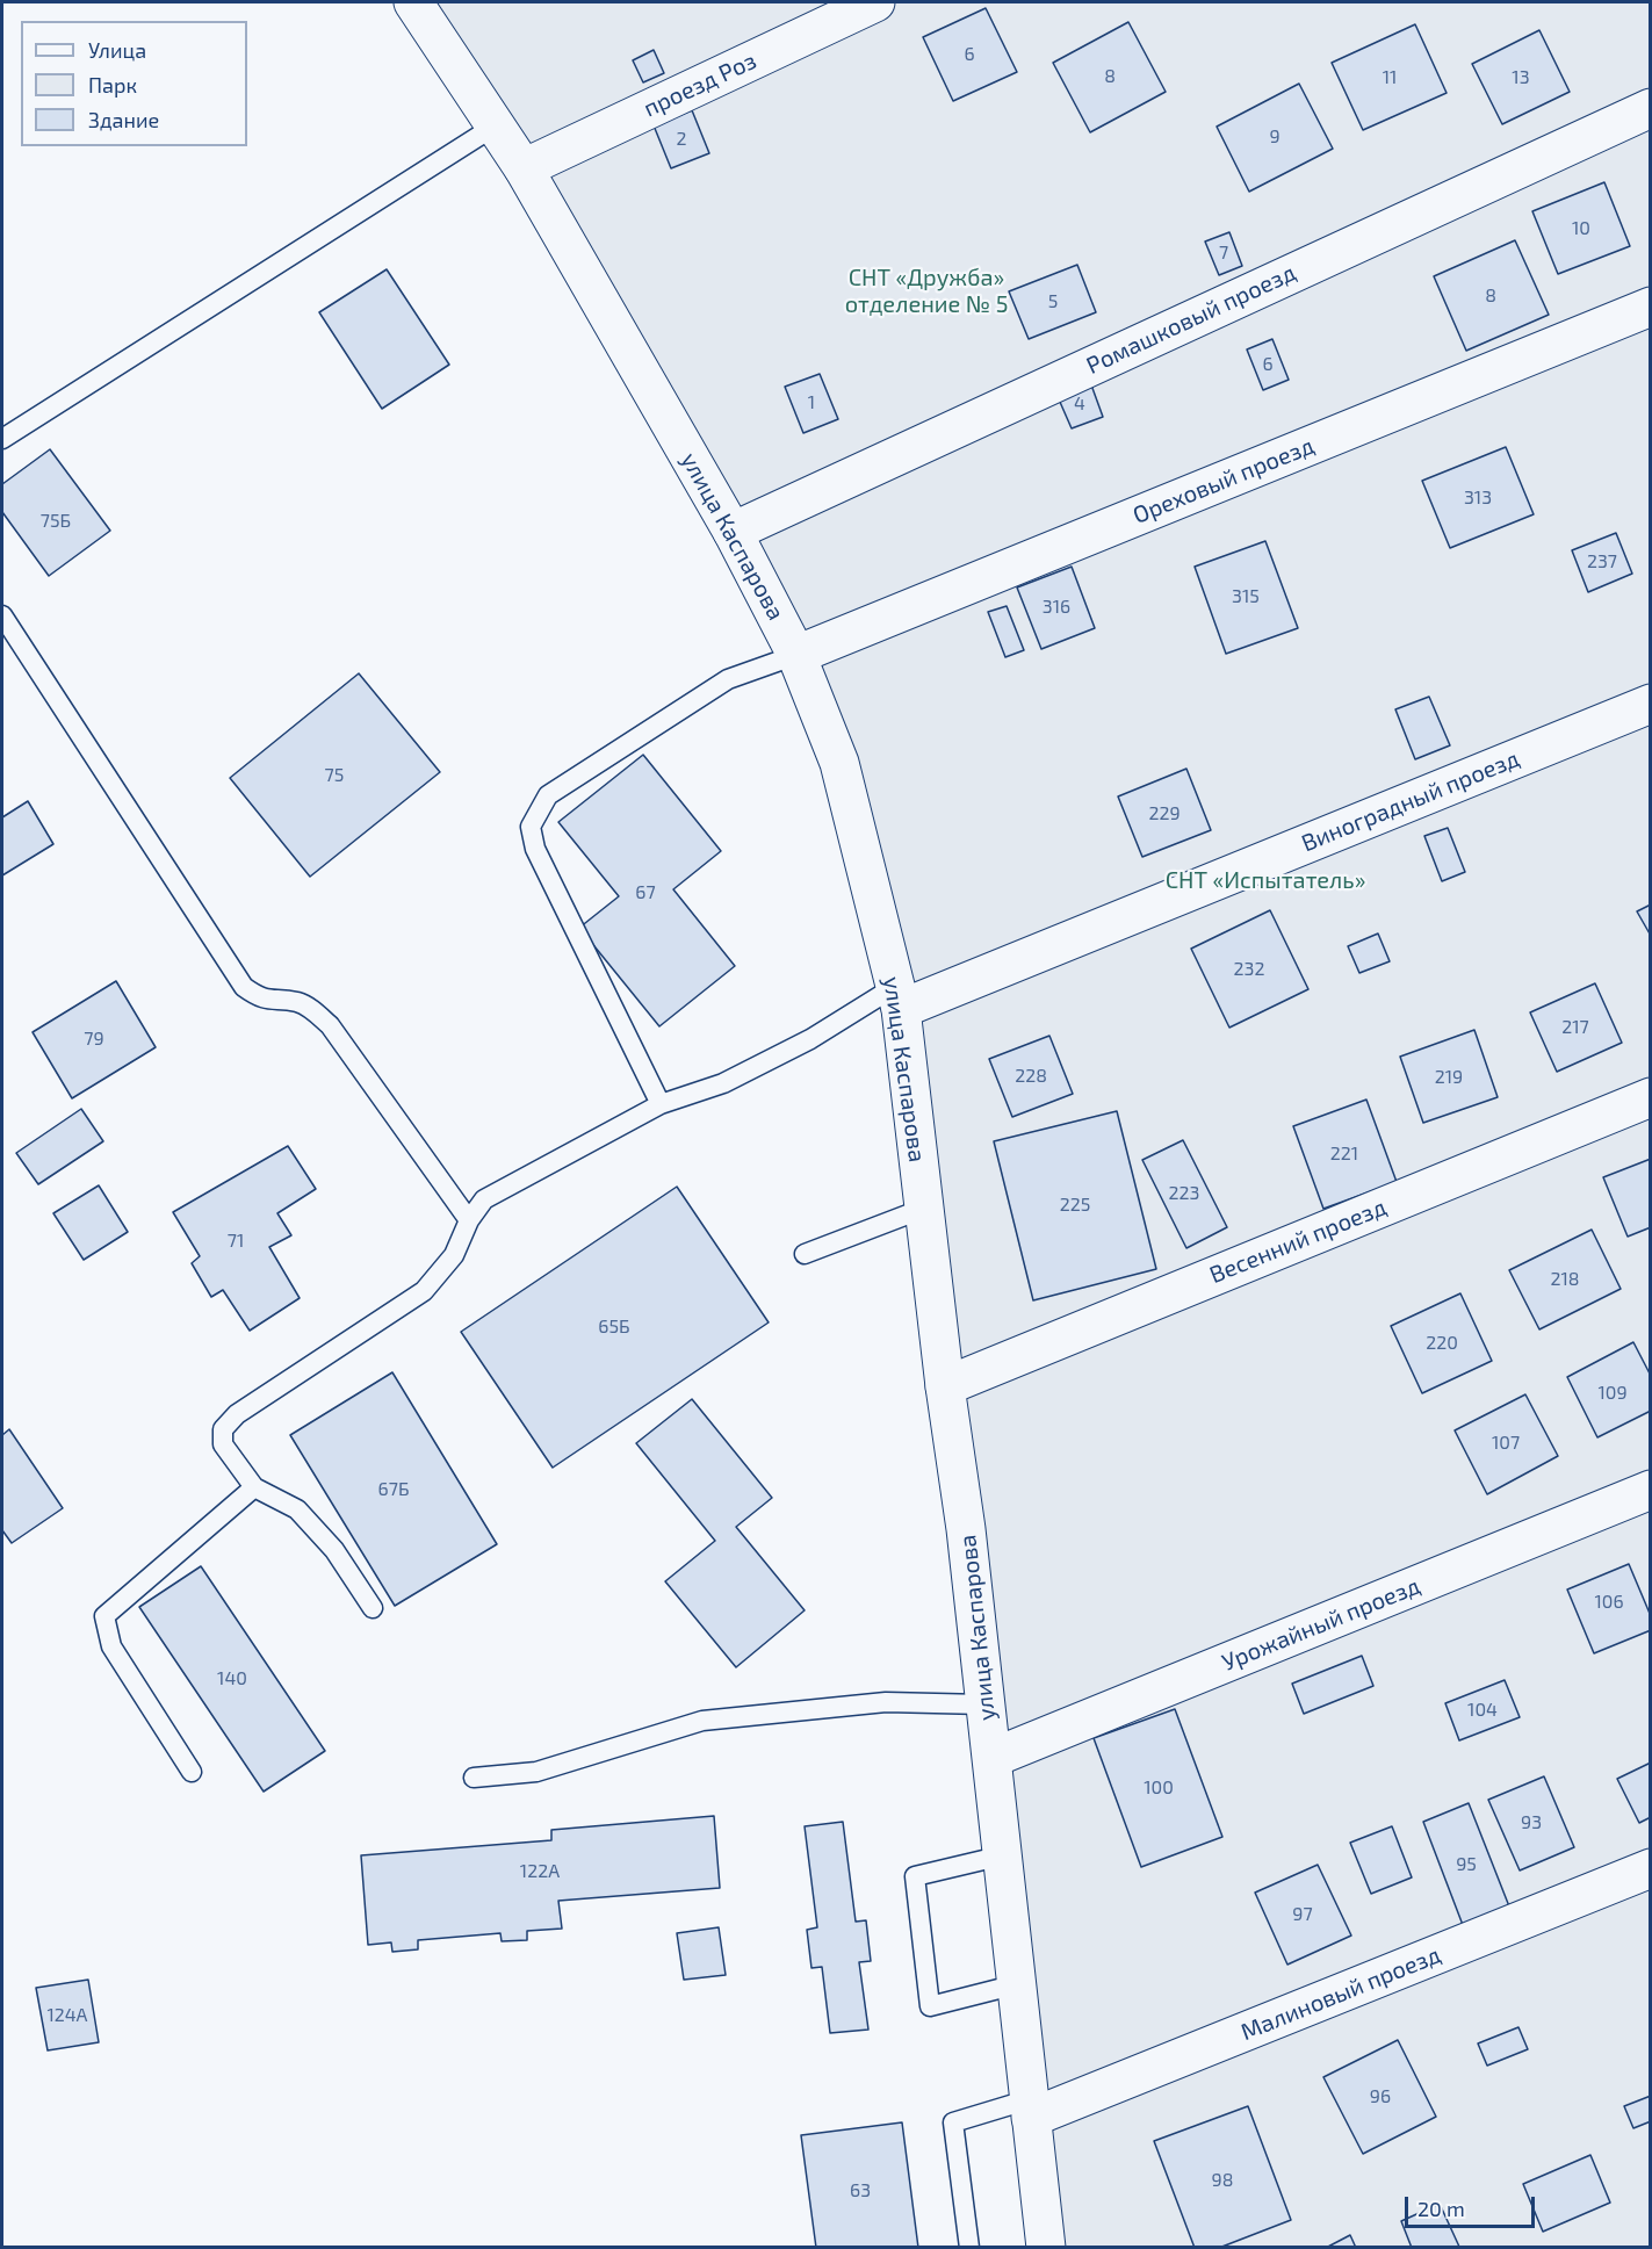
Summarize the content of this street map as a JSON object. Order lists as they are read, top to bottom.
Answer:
{
  "streets": {
    "street": [
      "проезд Роз",
      "Ромашковый проезд",
      "Ореховый проезд",
      "улица Каспарова",
      "Виноградный проезд",
      "Весенний проезд",
      "Урожайный проезд",
      "Малиновый проезд"
    ]
  },
  "crossings": [
    ["проезд Роз", "улица Каспарова"],
    ["Ромашковый проезд", "улица Каспарова"],
    ["Ореховый проезд", "улица Каспарова"],
    ["улица Каспарова", "Виноградный проезд"],
    ["улица Каспарова", "Весенний проезд"],
    ["улица Каспарова", "Урожайный проезд"],
    ["улица Каспарова", "Малиновый проезд"]
  ],
  "parks": ["СНТ «Дружба» отделение № 5", "СНТ «Испытатель»"],
  "house_numbers": [
    "6",
    "8",
    "11",
    "13",
    "9",
    "2",
    "10",
    "7",
    "8",
    "5",
    "6",
    "1",
    "4",
    "313",
    "75Б",
    "237",
    "315",
    "316",
    "75",
    "229",
    "67",
    "232",
    "217",
    "79",
    "228",
    "219",
    "221",
    "223",
    "225",
    "71",
    "218",
    "65Б",
    "220",
    "109",
    "107",
    "67Б",
    "106",
    "140",
    "104",
    "100",
    "93",
    "95",
    "122А",
    "97",
    "124А",
    "96",
    "98",
    "63"
  ],
  "legend": ["Улица", "Парк", "Здание"],
  "scale_bar": "20 m"
}
